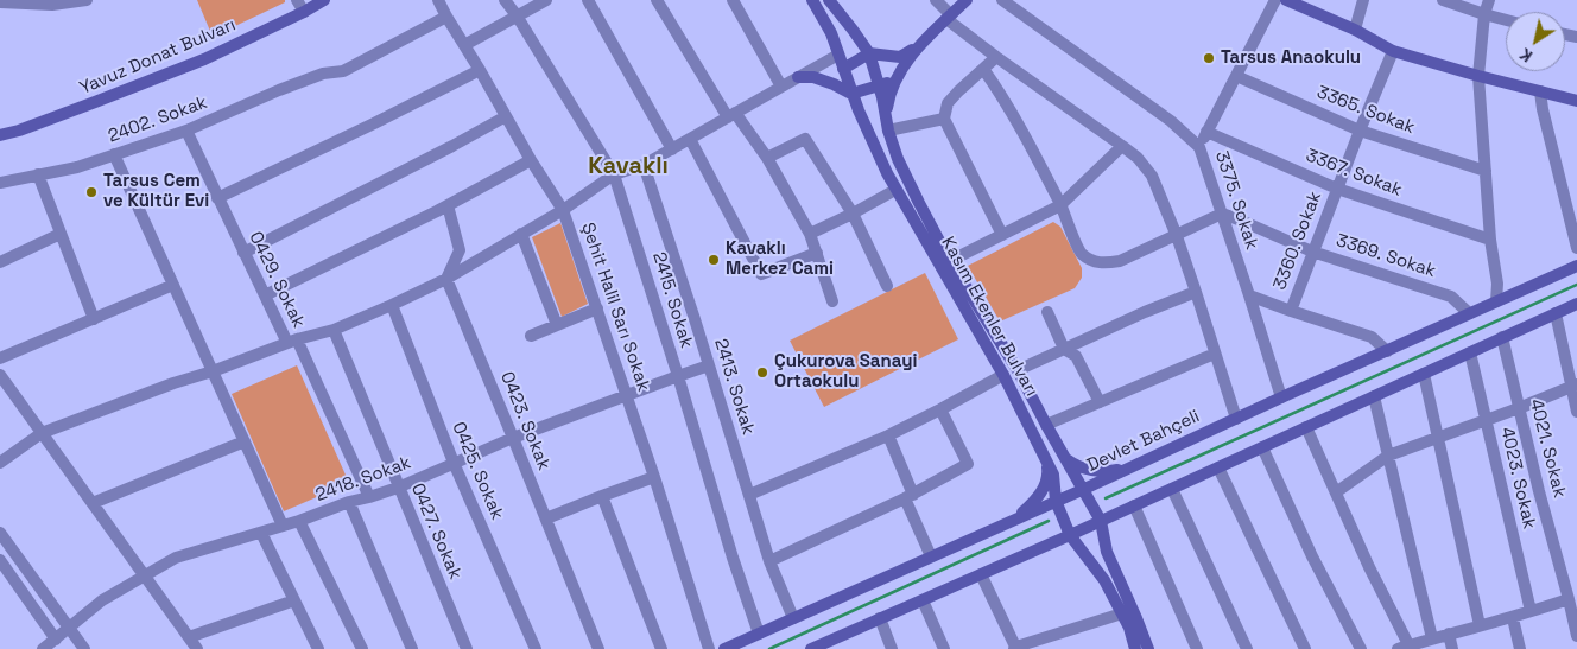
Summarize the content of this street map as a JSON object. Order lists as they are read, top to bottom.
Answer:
{
  "streets": {
    "street": [
      "Yavuz Donat Bulvarı",
      "3365. Sokak",
      "2402. Sokak",
      "3367. Sokak",
      "3375. Sokak",
      "3360. Sokak",
      "3369. Sokak",
      "0429. Sokak",
      "2415. Sokak",
      "Şehit Halil Sarı Sokak",
      "Kasım Ekenler Bulvarı",
      "2413. Sokak",
      "0423. Sokak",
      "Devlet Bahçeli",
      "4021. Sokak",
      "0425. Sokak",
      "4023. Sokak",
      "2418. Sokak",
      "0427. Sokak"
    ]
  },
  "crossings": [
    ["3365. Sokak", "3360. Sokak"],
    ["2402. Sokak", "0429. Sokak"],
    ["2402. Sokak", "Şehit Halil Sarı Sokak"],
    ["3367. Sokak", "3360. Sokak"],
    ["3375. Sokak", "3369. Sokak"],
    ["3375. Sokak", "Devlet Bahçeli"],
    ["3360. Sokak", "3369. Sokak"],
    ["3369. Sokak", "Devlet Bahçeli"],
    ["0429. Sokak", "2418. Sokak"],
    ["2415. Sokak", "Devlet Bahçeli"],
    ["2415. Sokak", "2418. Sokak"],
    ["Şehit Halil Sarı Sokak", "2418. Sokak"],
    ["Kasım Ekenler Bulvarı", "Devlet Bahçeli"],
    ["2413. Sokak", "Devlet Bahçeli"],
    ["2413. Sokak", "2418. Sokak"],
    ["0423. Sokak", "2418. Sokak"],
    ["0425. Sokak", "2418. Sokak"],
    ["2418. Sokak", "0427. Sokak"]
  ],
  "districts": ["Kavaklı"],
  "places": [
    "Tarsus Anaokulu",
    "Tarsus Cem ve Kültür Evi",
    "Kavaklı Merkez Cami",
    "Çukurova Sanayi Ortaokulu"
  ],
  "north": "bottom left"
}
